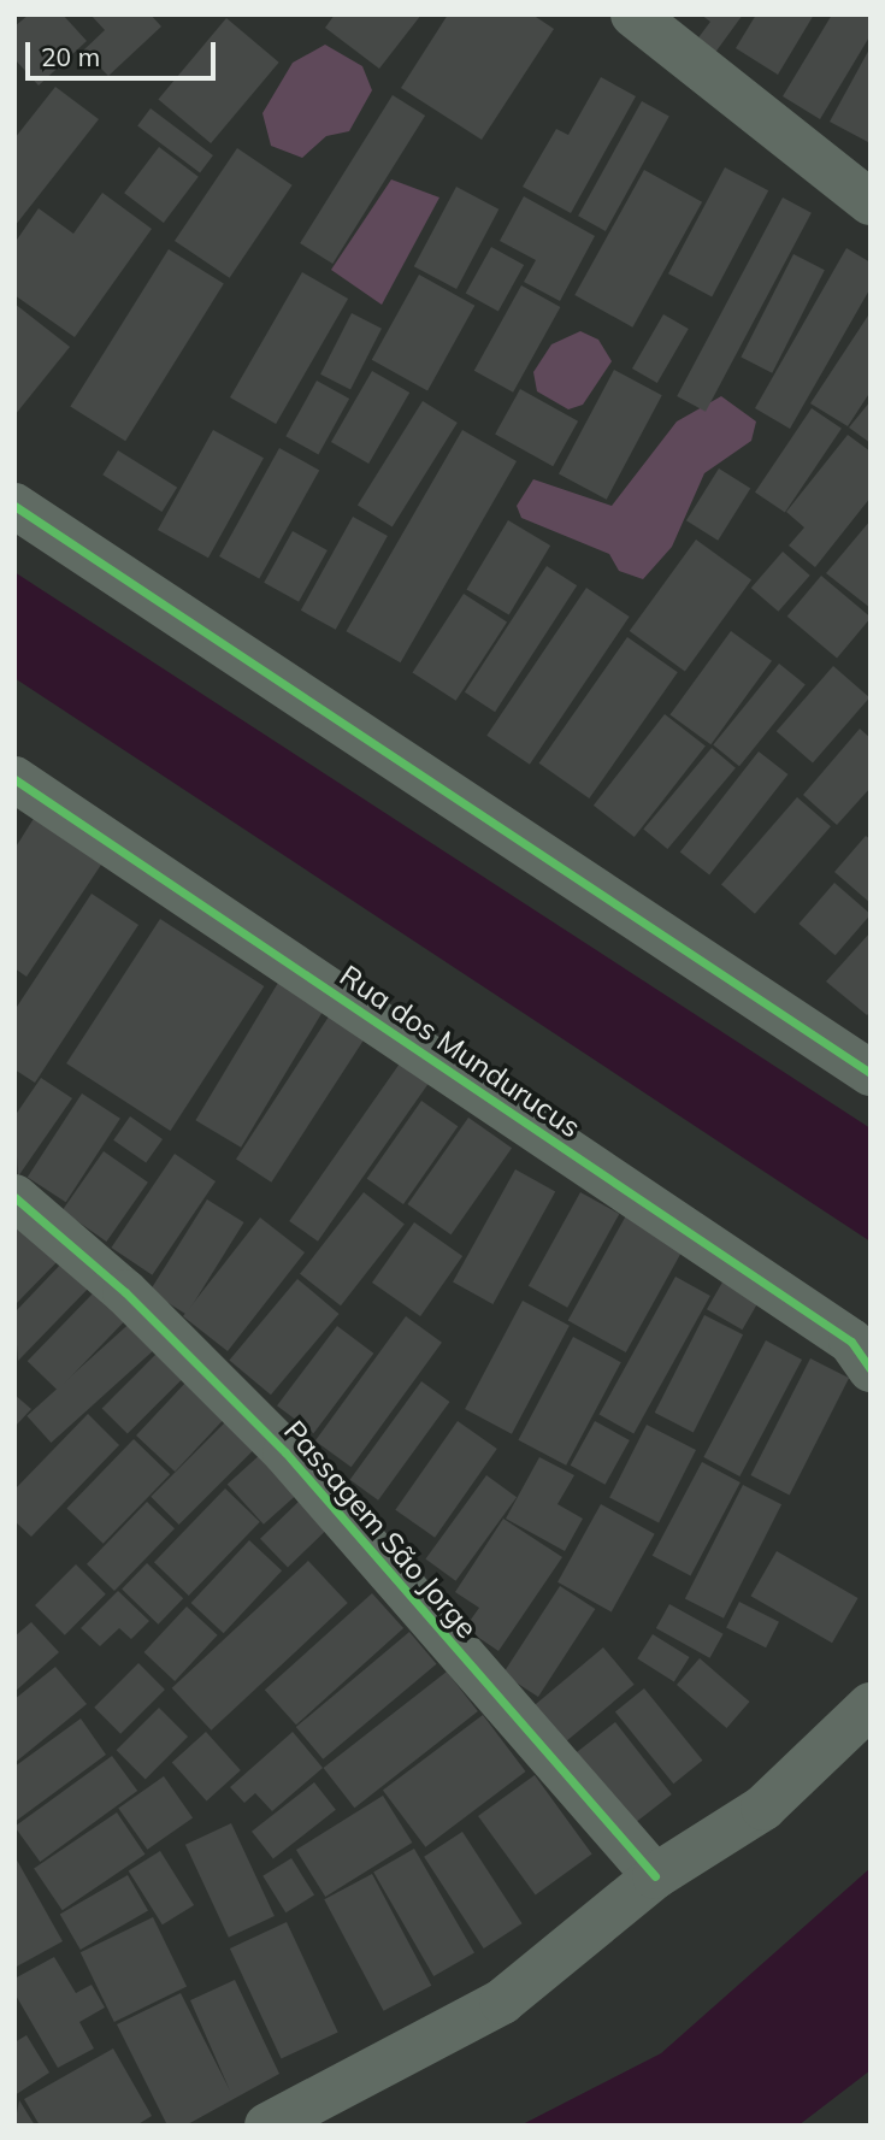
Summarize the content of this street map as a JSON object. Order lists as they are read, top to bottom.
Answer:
{
  "streets": {
    "street": ["Rua dos Mundurucus", "Passagem São Jorge"]
  },
  "scale_bar": "20 m"
}
